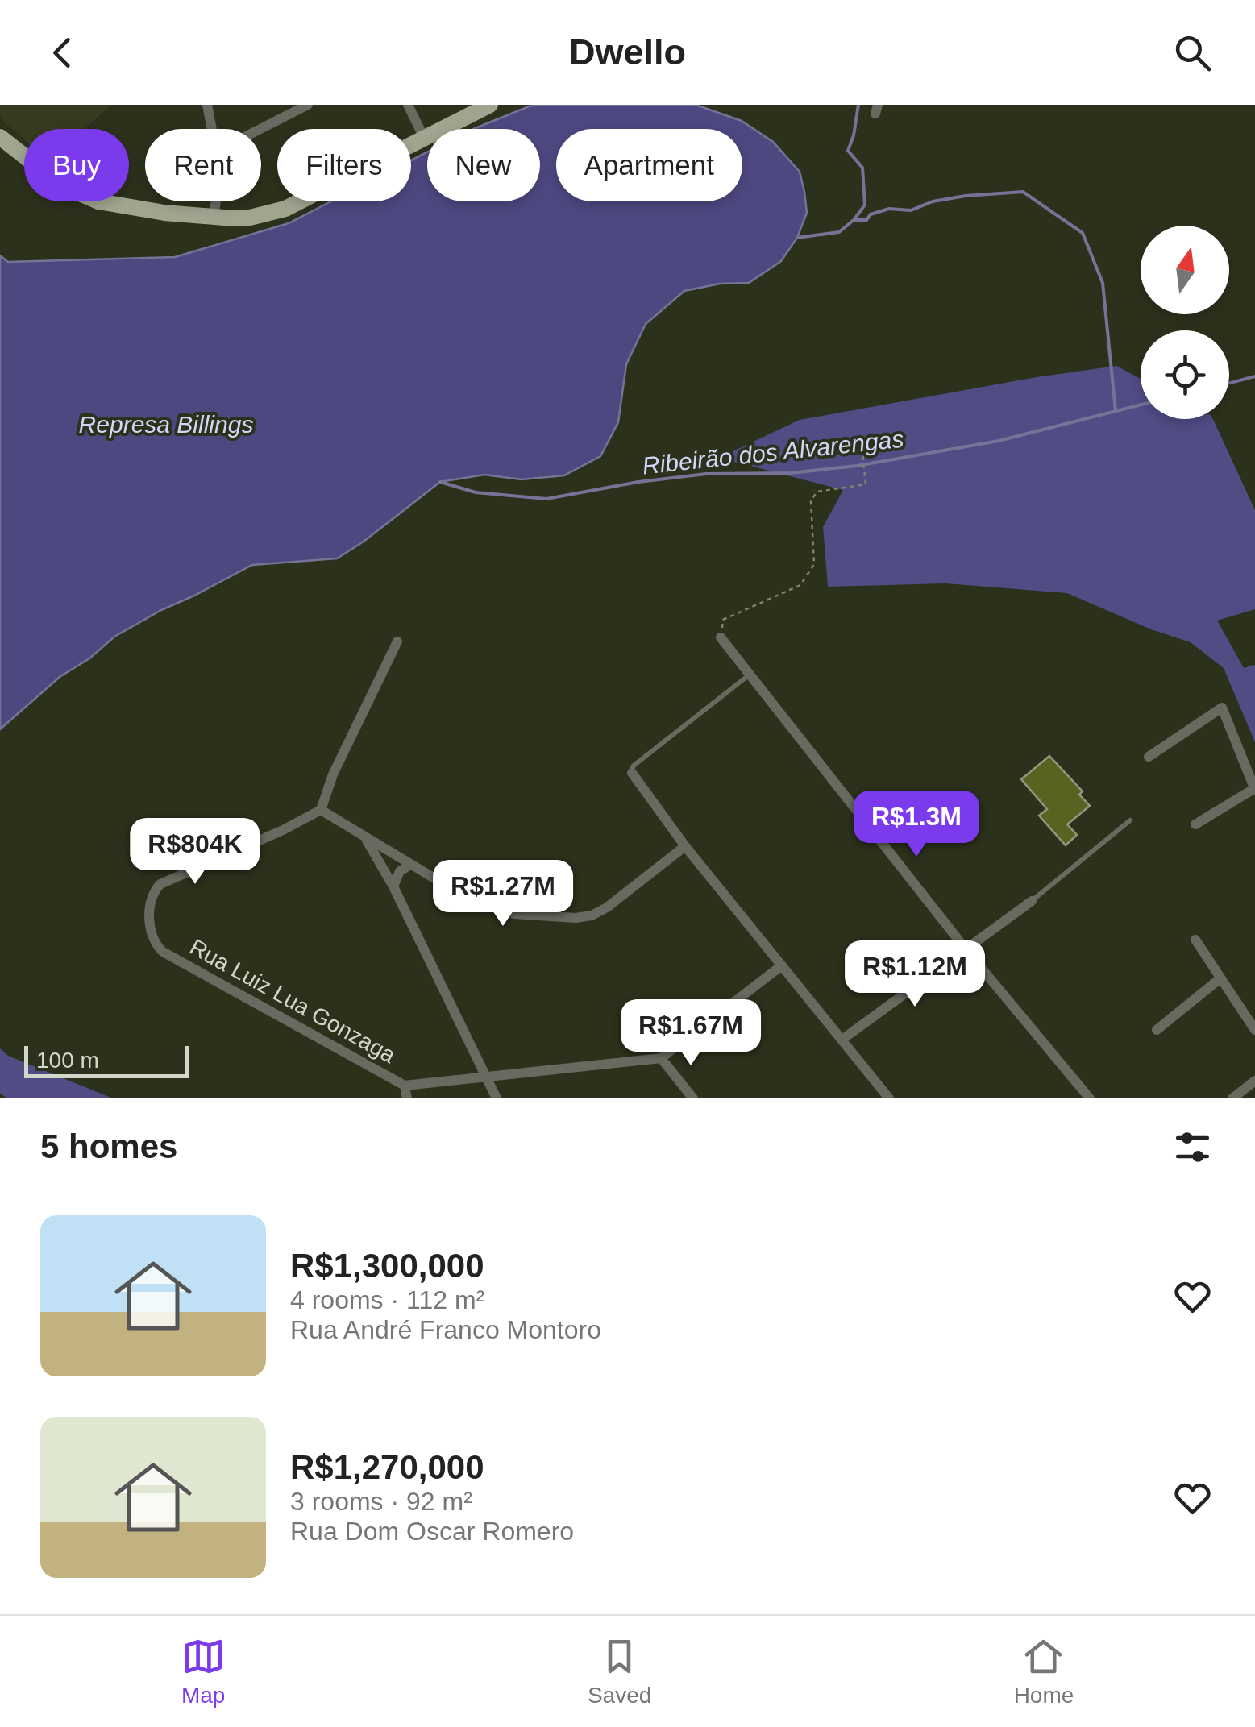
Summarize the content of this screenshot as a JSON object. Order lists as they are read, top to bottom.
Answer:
{
  "streets": {
    "street": ["Rua Luiz Lua Gonzaga"]
  },
  "water": ["Represa Billings", "Ribeirão dos Alvarengas"],
  "scale_bar": "100 m",
  "north": "top",
  "page": {
    "header": "Dwello",
    "chip": [
      "Buy",
      "Rent",
      "Filters",
      "New",
      "Apartment"
    ],
    "price": [
      "R$1.3M",
      "R$804K",
      "R$1.27M",
      "R$1.12M",
      "R$1.67M"
    ],
    "scale": "100 m",
    "heading": "5 homes",
    "list": [
      {
        "name": "R$1,300,000",
        "note": "4 rooms · 112 m² · Rua André Franco Montoro"
      },
      {
        "name": "R$1,270,000",
        "note": "3 rooms · 92 m² · Rua Dom Oscar Romero"
      }
    ],
    "tabs": ["Map", "Saved", "Home"]
  }
}
